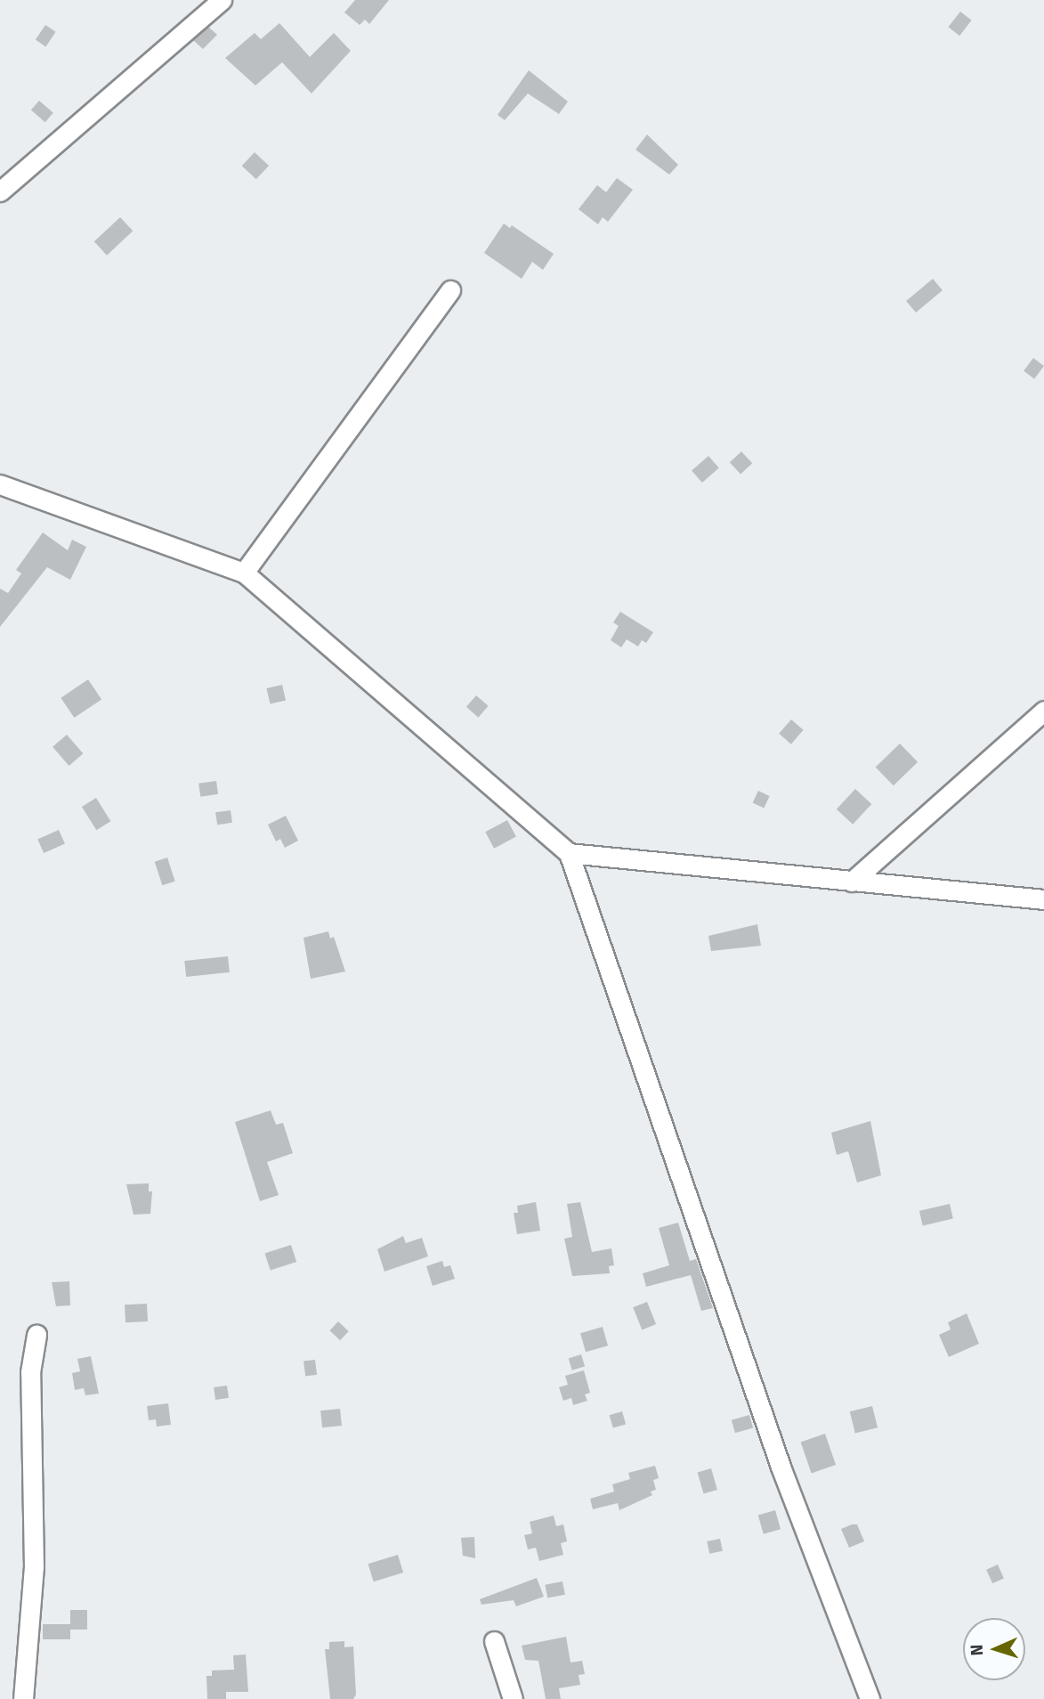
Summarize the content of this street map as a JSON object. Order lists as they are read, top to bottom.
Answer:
{
  "north": "left"
}
